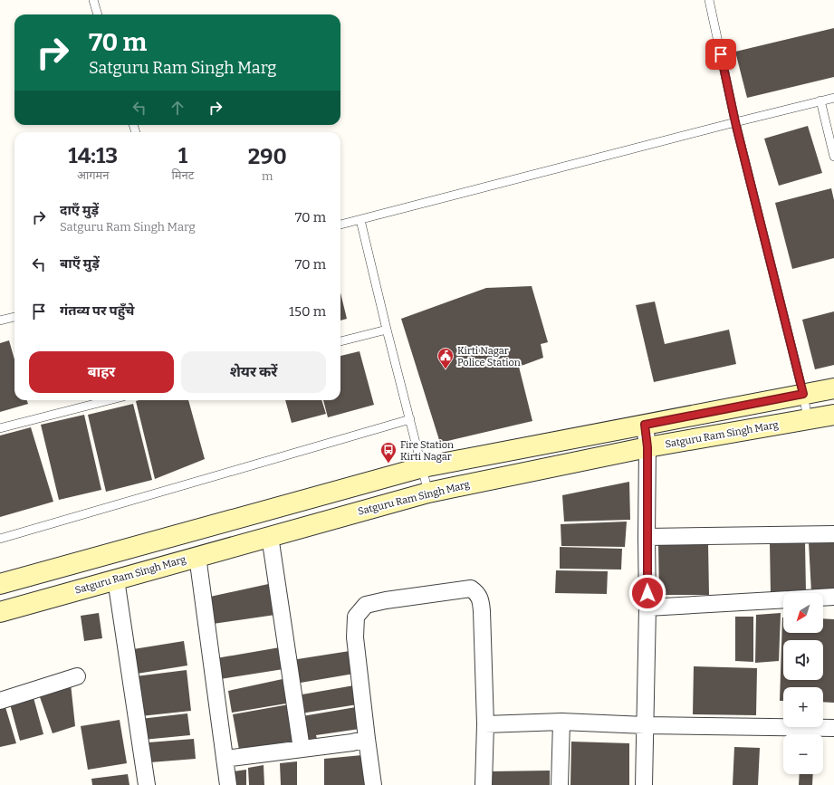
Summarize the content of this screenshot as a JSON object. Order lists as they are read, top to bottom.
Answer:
{
  "streets": {
    "main road": ["Satguru Ram Singh Marg"]
  },
  "places": {
    "public building": ["Kirti Nagar Police Station"],
    "bus stop": ["Fire Station Kirti Nagar"]
  },
  "north": "bottom left",
  "page": {
    "turn": ["70 m", "Satguru Ram Singh Marg"],
    "eta": [
      "14:13",
      "आगमन",
      "1",
      "मिनट",
      "290",
      "m"
    ],
    "list": [
      {
        "name": "दाएँ मुड़ें",
        "note": "Satguru Ram Singh Marg",
        "value": "70 m"
      },
      {
        "name": "बाएँ मुड़ें",
        "value": "70 m"
      },
      {
        "name": "गंतव्य पर पहुँचे",
        "value": "150 m"
      }
    ],
    "buttons": ["बाहर", "शेयर करें"],
    "map_buttons": ["+", "−"]
  }
}
